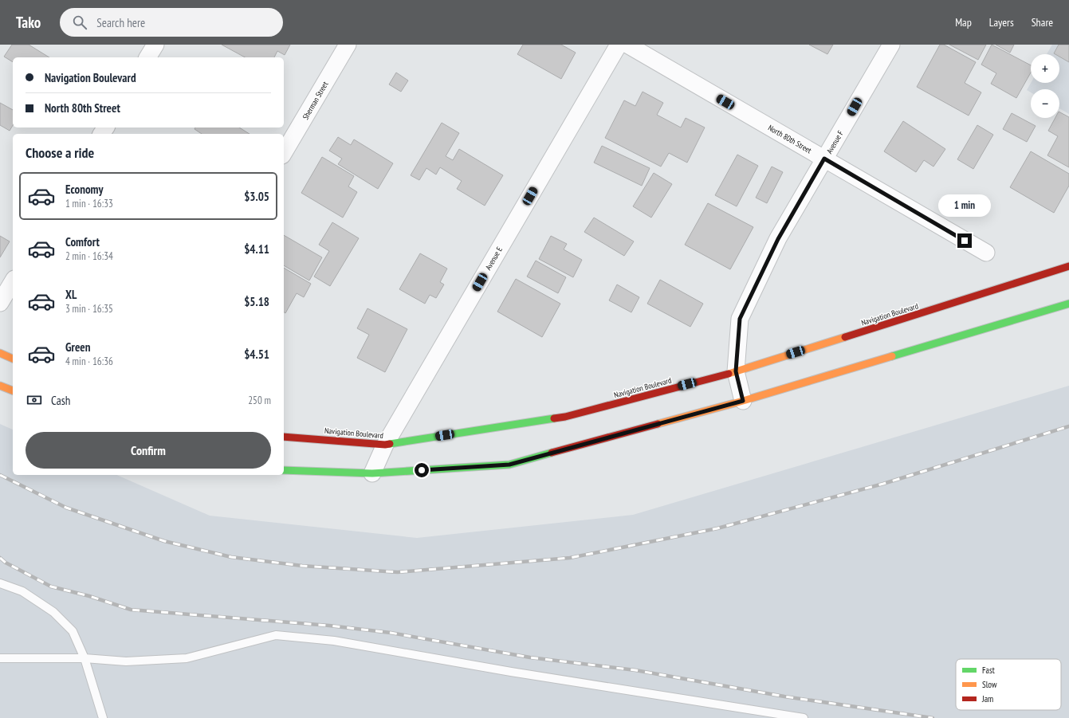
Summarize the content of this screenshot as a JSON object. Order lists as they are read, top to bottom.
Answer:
{
  "streets": {
    "main road": ["Navigation Boulevard"],
    "street": [
      "Sherman Street",
      "North 80th Street",
      "Avenue F",
      "Avenue E"
    ]
  },
  "crossings": [
    ["North 80th Street", "Avenue F"],
    ["Avenue F", "Navigation Boulevard"],
    ["Avenue E", "Navigation Boulevard"]
  ],
  "legend": ["Fast", "Slow", "Jam"],
  "page": {
    "header": "Tako",
    "search": "Search here",
    "nav": ["Map", "Layers", "Share"],
    "map_buttons": ["+", "−"],
    "banner": ["Navigation Boulevard", "North 80th Street"],
    "heading": "Choose a ride",
    "list": [
      {
        "name": "Economy",
        "note": "1 min · 16:33",
        "value": "$3.05"
      },
      {
        "name": "Comfort",
        "note": "2 min · 16:34",
        "value": "$4.11"
      },
      {
        "name": "XL",
        "note": "3 min · 16:35",
        "value": "$5.18"
      },
      {
        "name": "Green",
        "note": "4 min · 16:36",
        "value": "$4.51"
      }
    ],
    "bubble": "1 min",
    "pay": ["Cash", "250 m"],
    "buttons": "Confirm"
  }
}
